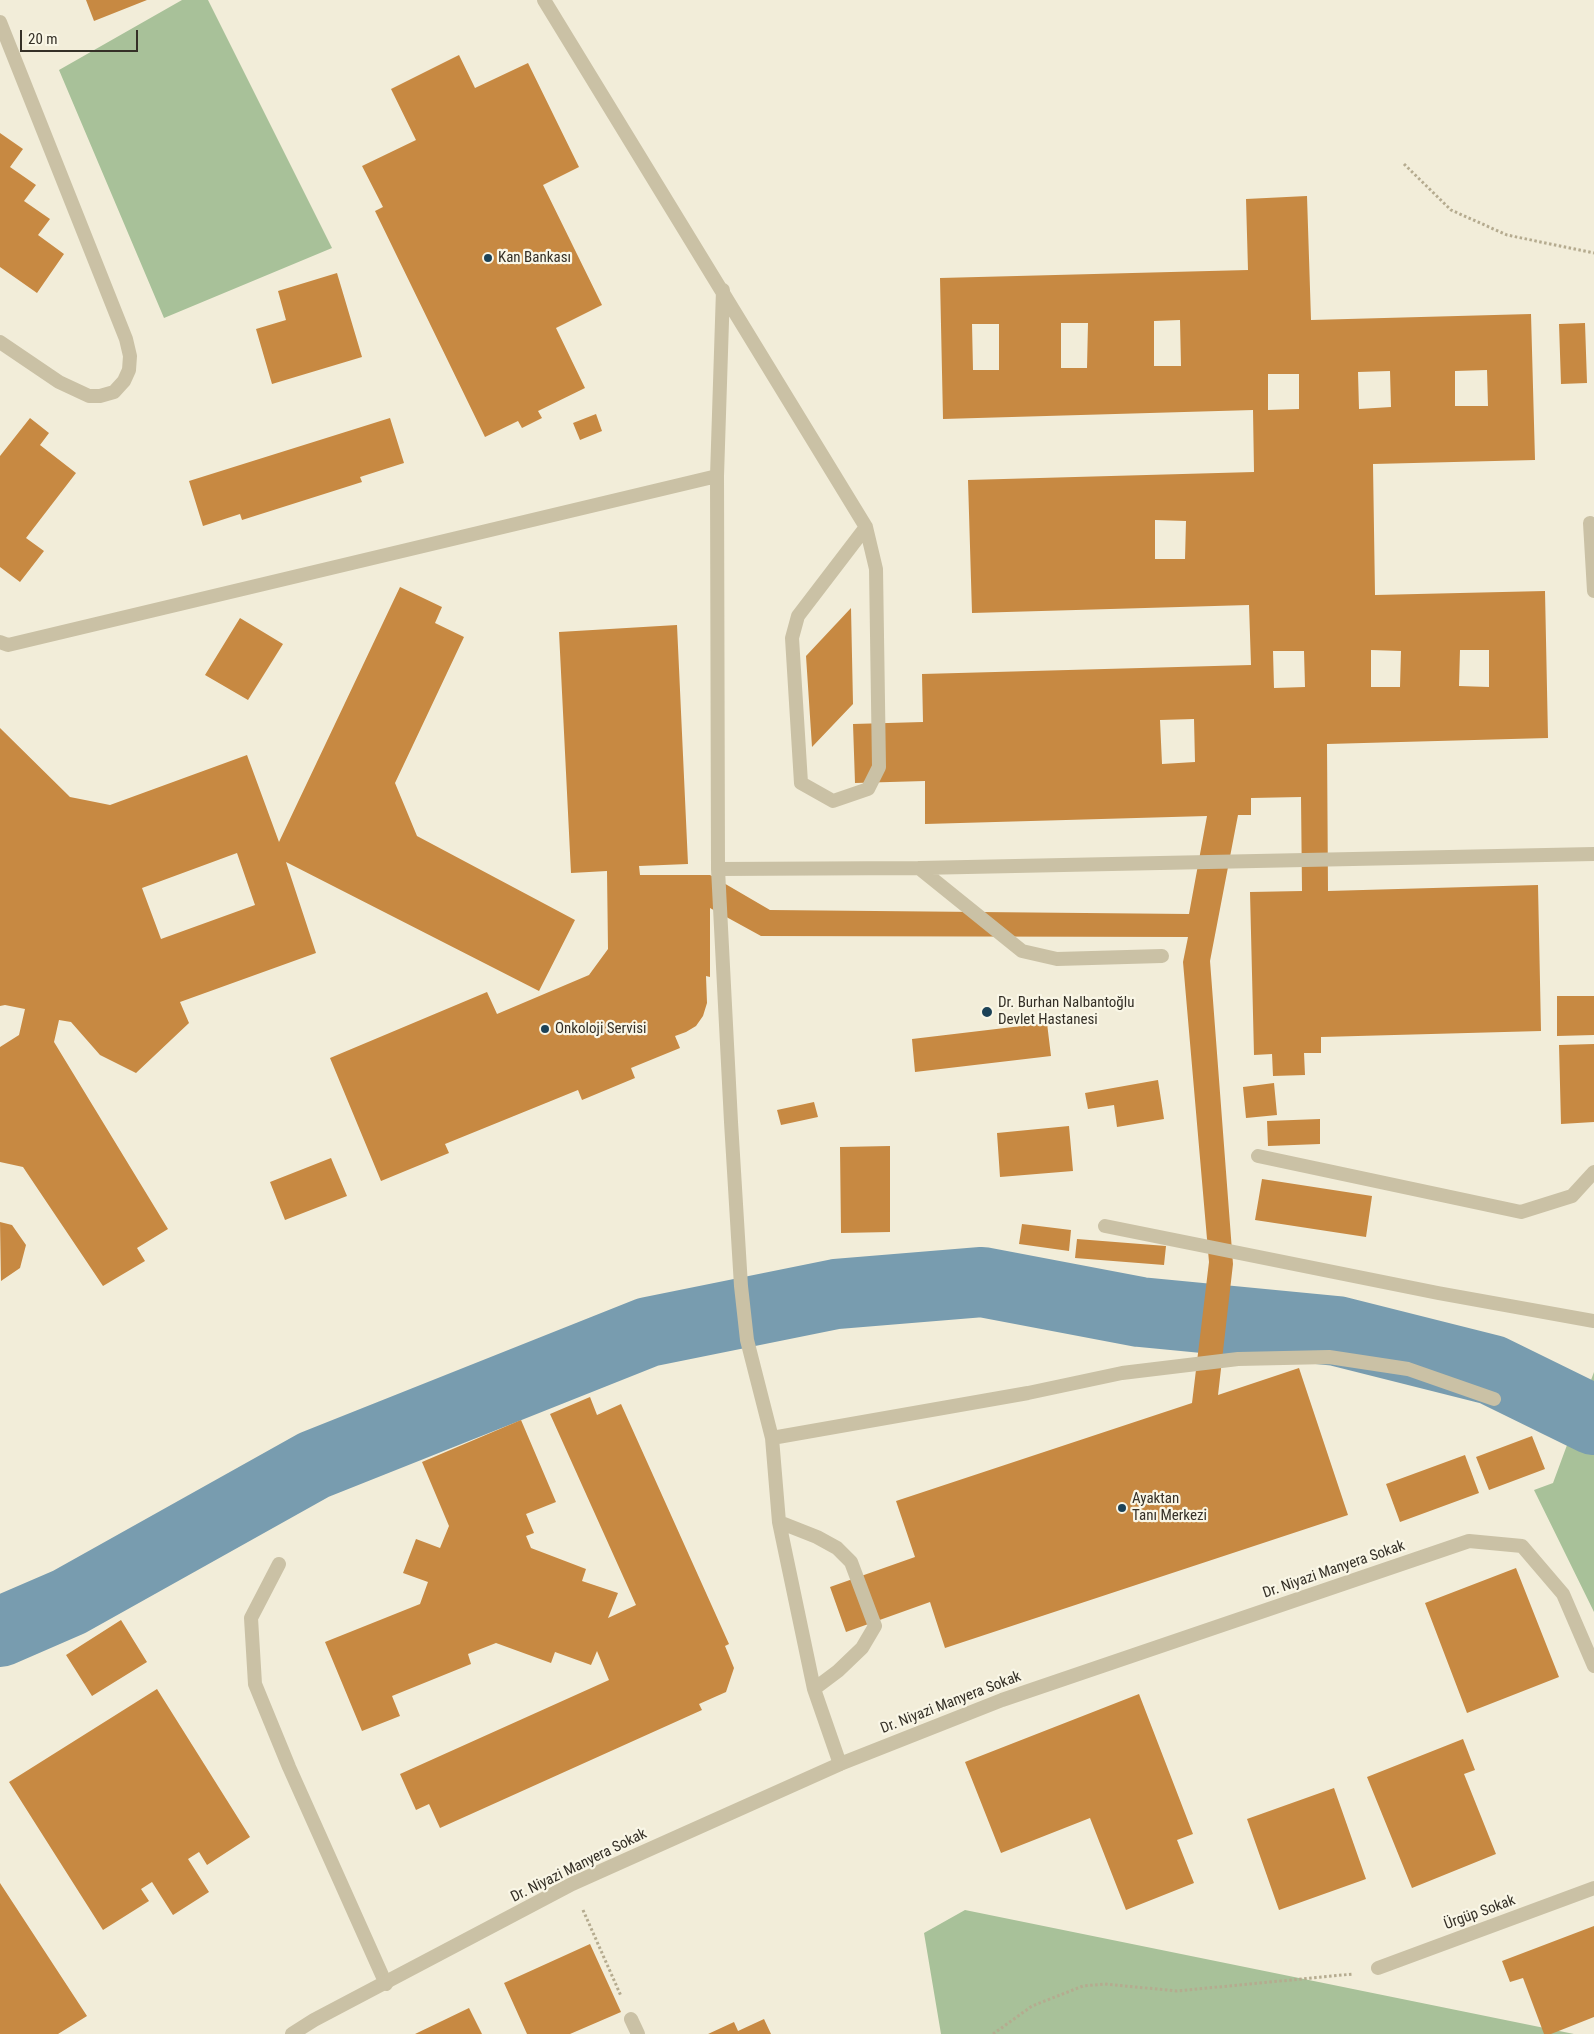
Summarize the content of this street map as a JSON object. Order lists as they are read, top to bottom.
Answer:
{
  "streets": {
    "street": ["Dr. Niyazi Manyera Sokak", "Ürgüp Sokak"]
  },
  "places": [
    "Kan Bankası",
    "Dr. Burhan Nalbantoğlu Devlet Hastanesi",
    "Onkoloji Servisi",
    "Ayaktan Tanı Merkezi"
  ],
  "scale_bar": "20 m"
}
